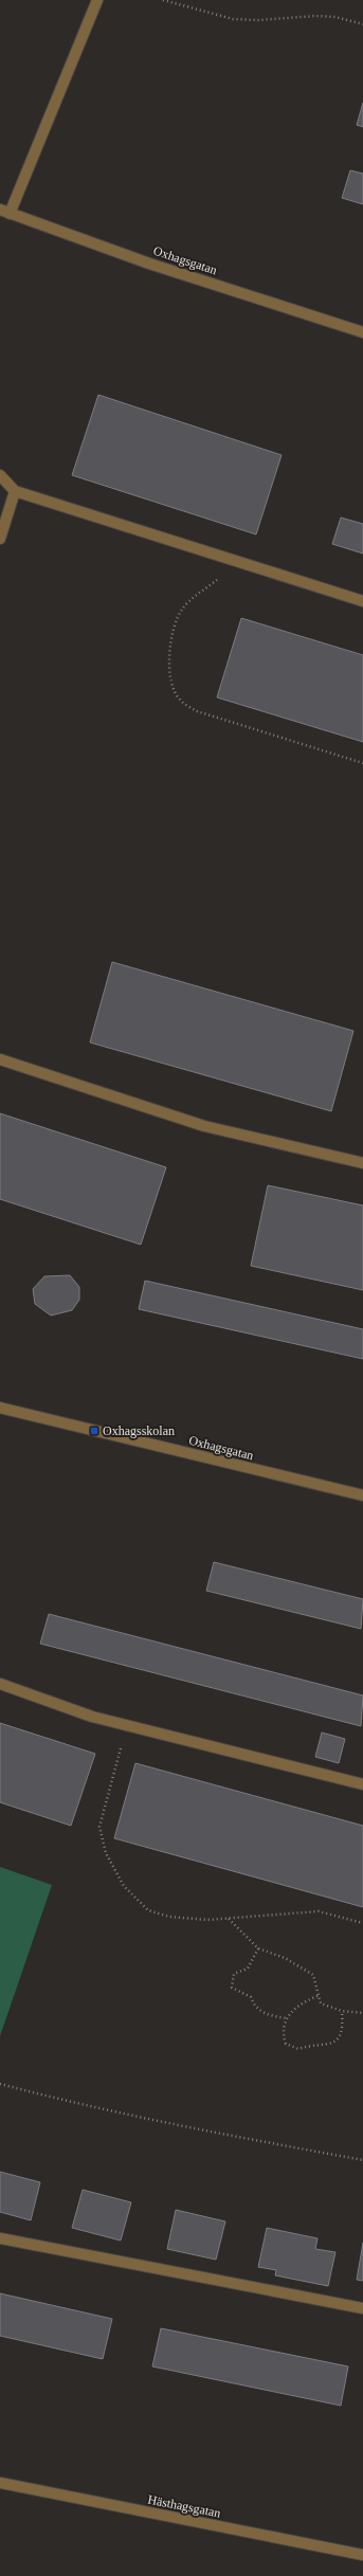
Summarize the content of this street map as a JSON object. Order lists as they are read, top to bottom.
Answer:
{
  "streets": {
    "street": ["Oxhagsgatan", "Hästhagsgatan"]
  },
  "places": {
    "transit": ["Oxhagsskolan"]
  }
}
